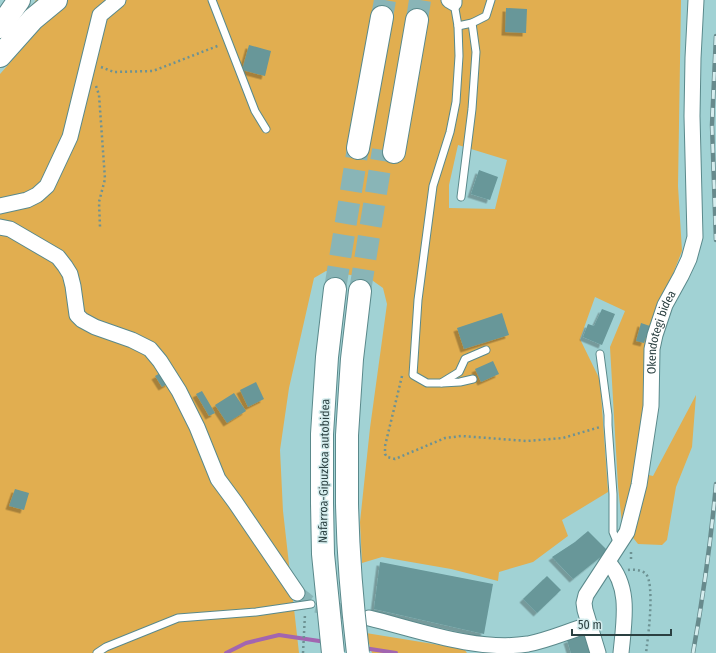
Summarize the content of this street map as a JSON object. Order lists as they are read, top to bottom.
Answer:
{
  "streets": {
    "highway": ["Nafarroa-Gipuzkoa autobidea"],
    "street": ["Okendotegi bidea"]
  },
  "scale_bar": "50 m"
}
